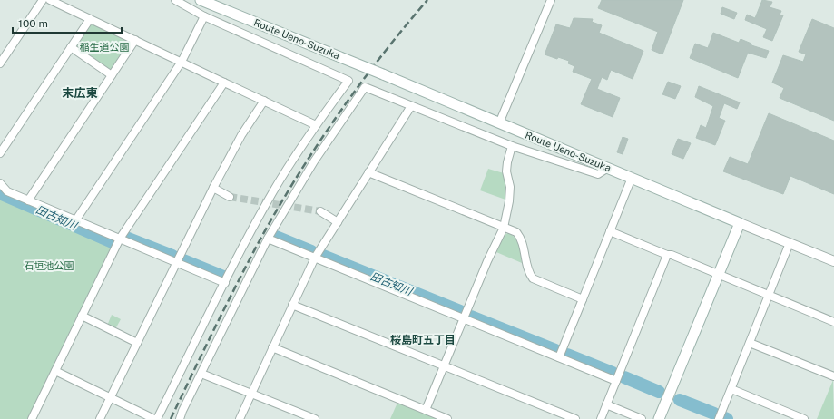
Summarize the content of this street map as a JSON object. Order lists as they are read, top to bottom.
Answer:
{
  "streets": {
    "main road": ["Route Ueno-Suzuka"]
  },
  "districts": ["末広東", "桜島町五丁目"],
  "water": ["田古知川"],
  "parks": ["稲生道公園", "石垣池公園"],
  "scale_bar": "100 m"
}
